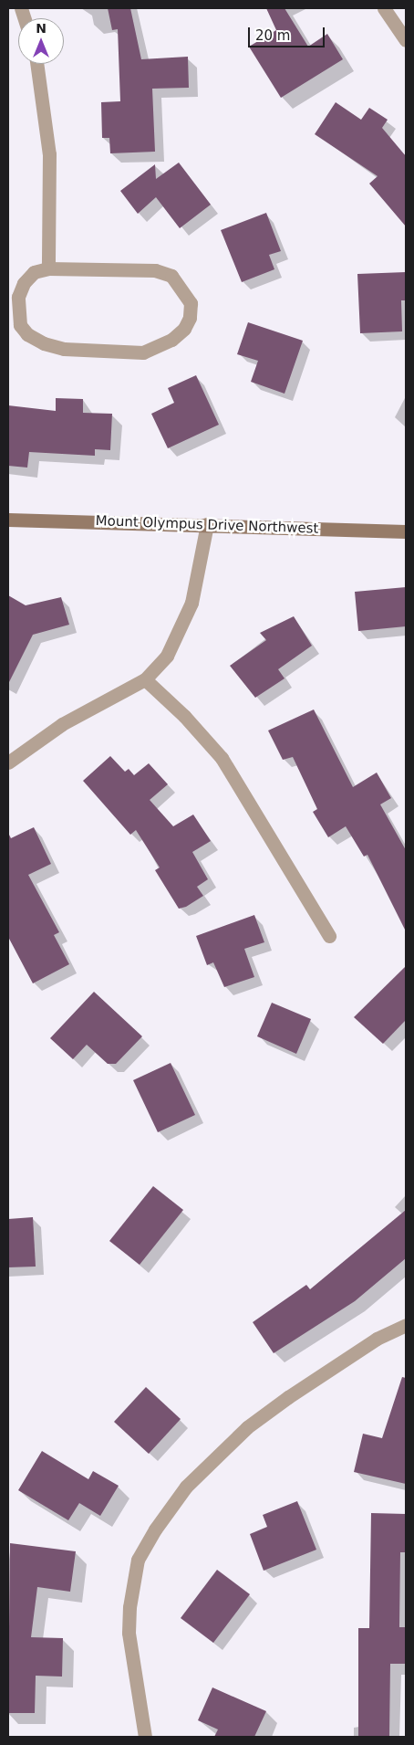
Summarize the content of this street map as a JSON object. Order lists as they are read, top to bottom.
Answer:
{
  "streets": {
    "street": ["Mount Olympus Drive Northwest"]
  },
  "scale_bar": "20 m",
  "north": "top"
}
